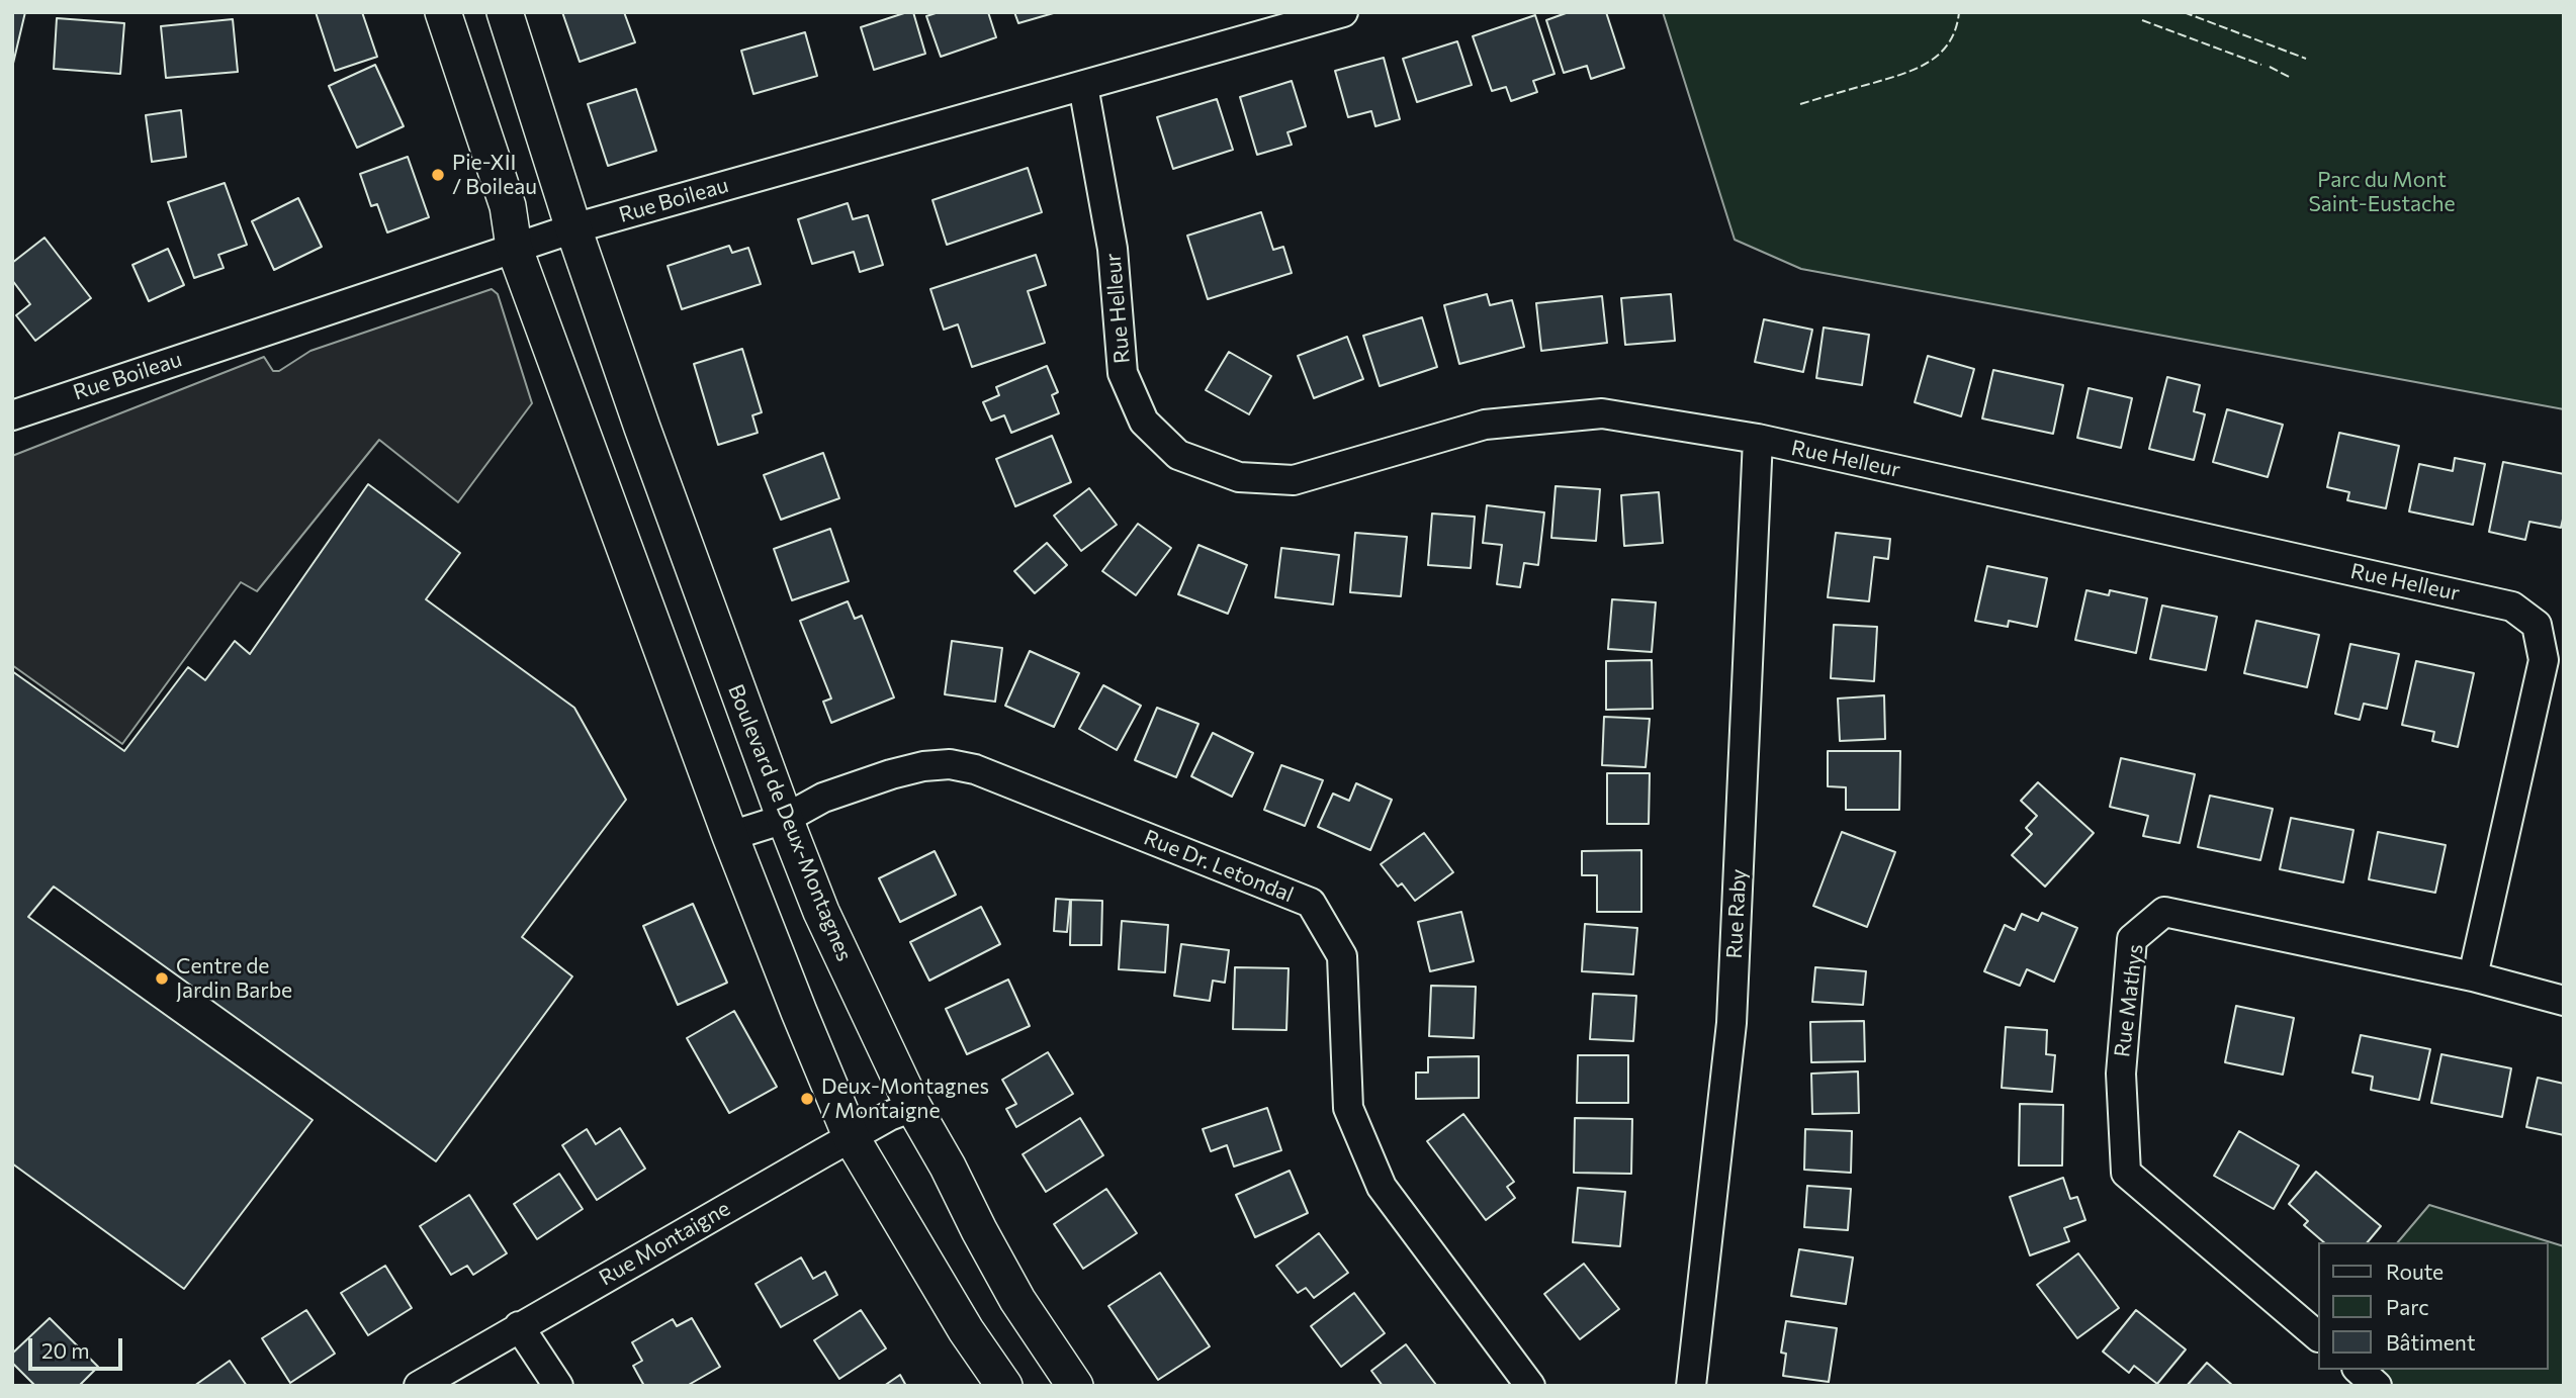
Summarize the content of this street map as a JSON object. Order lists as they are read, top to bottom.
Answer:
{
  "streets": {
    "street": [
      "Rue Boileau",
      "Rue Helleur",
      "Boulevard de Deux-Montagnes",
      "Rue Dr. Letondal",
      "Rue Raby",
      "Rue Mathys",
      "Rue Montaigne"
    ]
  },
  "crossings": [
    ["Rue Boileau", "Rue Helleur"],
    ["Rue Boileau", "Boulevard de Deux-Montagnes"],
    ["Rue Helleur", "Rue Raby"],
    ["Rue Helleur", "Rue Mathys"],
    ["Boulevard de Deux-Montagnes", "Rue Dr. Letondal"],
    ["Boulevard de Deux-Montagnes", "Rue Montaigne"]
  ],
  "parks": ["Parc du Mont Saint-Eustache"],
  "places": ["Pie-XII / Boileau", "Centre de Jardin Barbe", "Deux-Montagnes / Montaigne"],
  "legend": ["Route", "Parc", "Bâtiment"],
  "scale_bar": "20 m"
}
